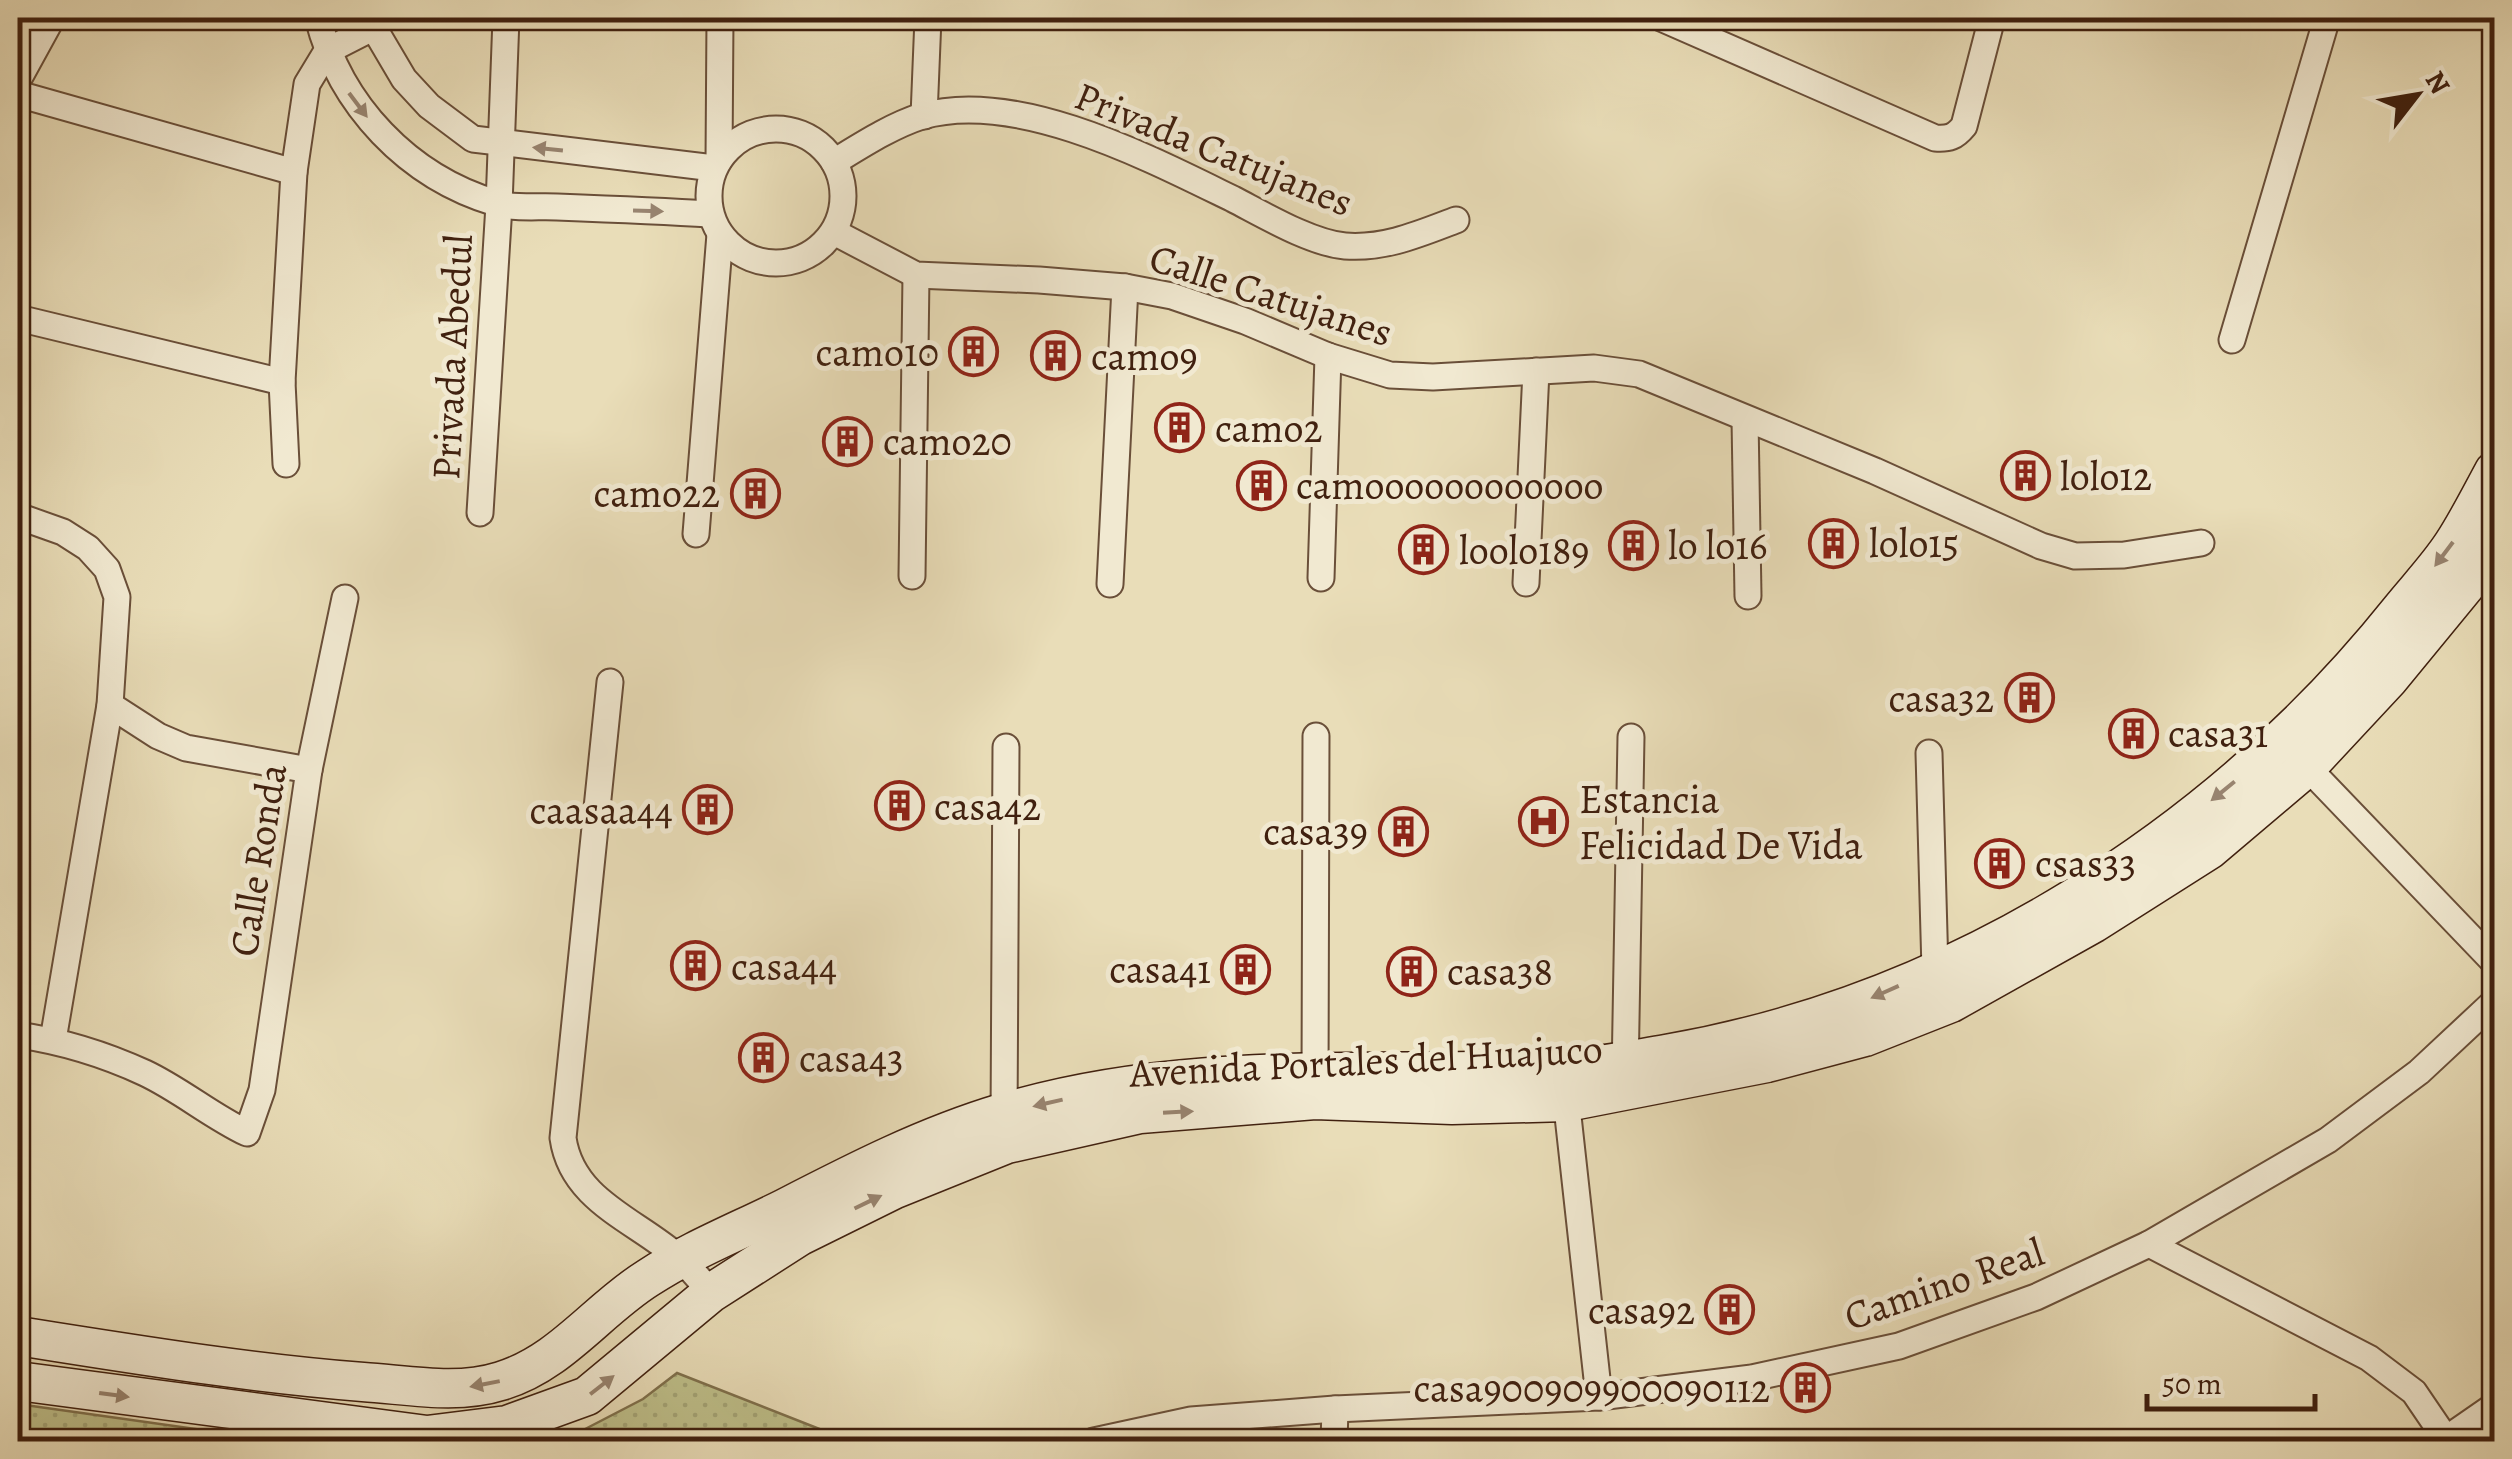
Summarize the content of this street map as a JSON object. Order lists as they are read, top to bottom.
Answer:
{
  "streets": {
    "street": [
      "Privada Catujanes",
      "Calle Catujanes",
      "Privada Abedul",
      "Calle Ronda",
      "Avenida Portales del Huajuco",
      "Camino Real"
    ]
  },
  "crossings": [
    ["Privada Catujanes", "Calle Catujanes"]
  ],
  "places": {
    "building": [
      "camo10",
      "camo9",
      "camo2",
      "camo20",
      "lolo12",
      "camoooooooooooo",
      "camo22",
      "lolo15",
      "lo lo16",
      "loolo189",
      "casa32",
      "casa31",
      "casa42",
      "caasaa44",
      "casa39",
      "csas33",
      "casa44",
      "casa41",
      "casa38",
      "casa43",
      "casa92",
      "casa900909900090112"
    ],
    "hospital": ["Estancia Felicidad De Vida"]
  },
  "scale_bar": "50 m",
  "north": "top right"
}
